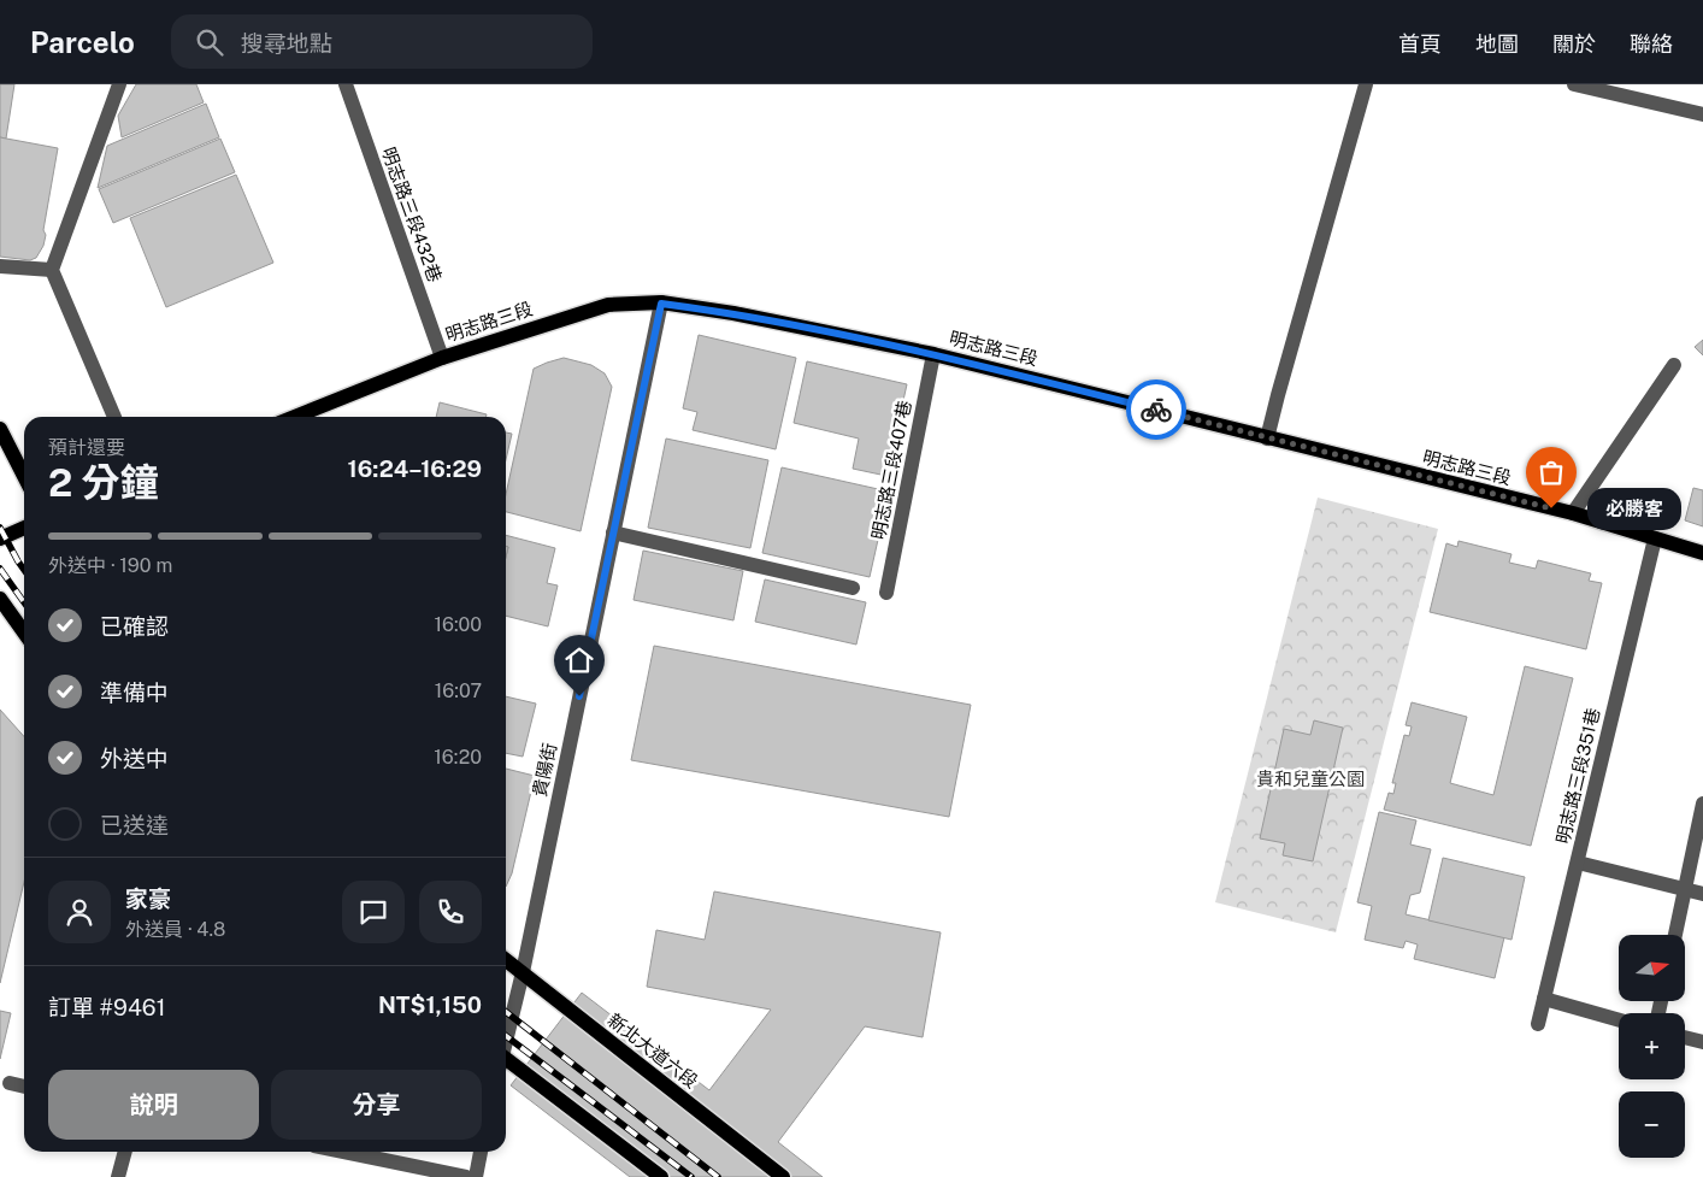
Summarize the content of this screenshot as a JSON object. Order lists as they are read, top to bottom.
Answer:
{
  "streets": {
    "main road": ["明志路三段", "新北大道六段"],
    "street": [
      "明志路三段432巷",
      "明志路三段407巷",
      "貴陽街",
      "明志路三段351巷"
    ]
  },
  "crossings": [
    ["明志路三段432巷", "明志路三段"],
    ["明志路三段", "明志路三段407巷"],
    ["明志路三段", "貴陽街"],
    ["明志路三段", "明志路三段351巷"],
    ["貴陽街", "新北大道六段"]
  ],
  "parks": ["貴和兒童公園"],
  "places": ["必勝客"],
  "north": "right",
  "page": {
    "header": "Parcelo",
    "search": "搜尋地點",
    "nav": [
      "首頁",
      "地圖",
      "關於",
      "聯絡"
    ],
    "heading": ["2 分鐘", "預計還要", "16:24–16:29"],
    "panel": [
      "家豪",
      "外送員 · 4.8",
      "訂單 #9461",
      "NT$1,150"
    ],
    "bubble": "必勝客",
    "bar": "外送中 · 190 m",
    "list": [
      ["已確認", "16:00"],
      ["準備中", "16:07"],
      ["外送中", "16:20"],
      "已送達"
    ],
    "map_buttons": ["+", "−"],
    "buttons": ["說明", "分享"]
  }
}
